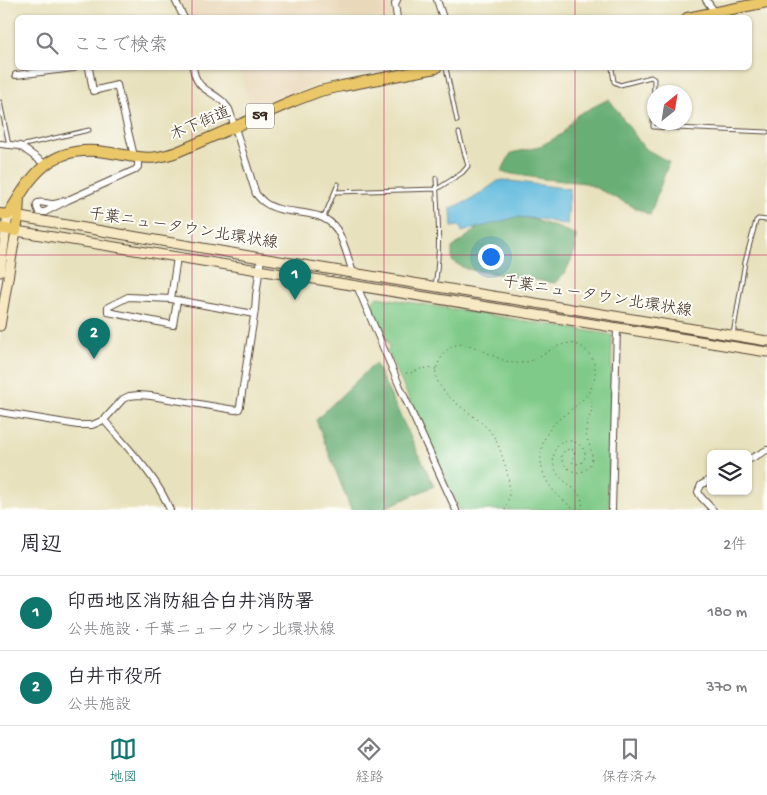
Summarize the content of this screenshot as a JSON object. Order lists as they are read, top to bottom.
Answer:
{
  "streets": {
    "main road": ["59", "木下街道", "千葉ニュータウン北環状線"]
  },
  "crossings": [
    ["木下街道", "千葉ニュータウン北環状線"]
  ],
  "north": "top right",
  "page": {
    "search": "ここで検索",
    "pins": ["1", "2"],
    "heading": ["周辺", "2件"],
    "list": [
      {
        "mark": "1",
        "name": "印西地区消防組合白井消防署",
        "note": "公共施設 · 千葉ニュータウン北環状線",
        "value": "180 m"
      },
      {
        "mark": "2",
        "name": "白井市役所",
        "note": "公共施設",
        "value": "370 m"
      }
    ],
    "nav": ["地図", "経路", "保存済み"]
  }
}
